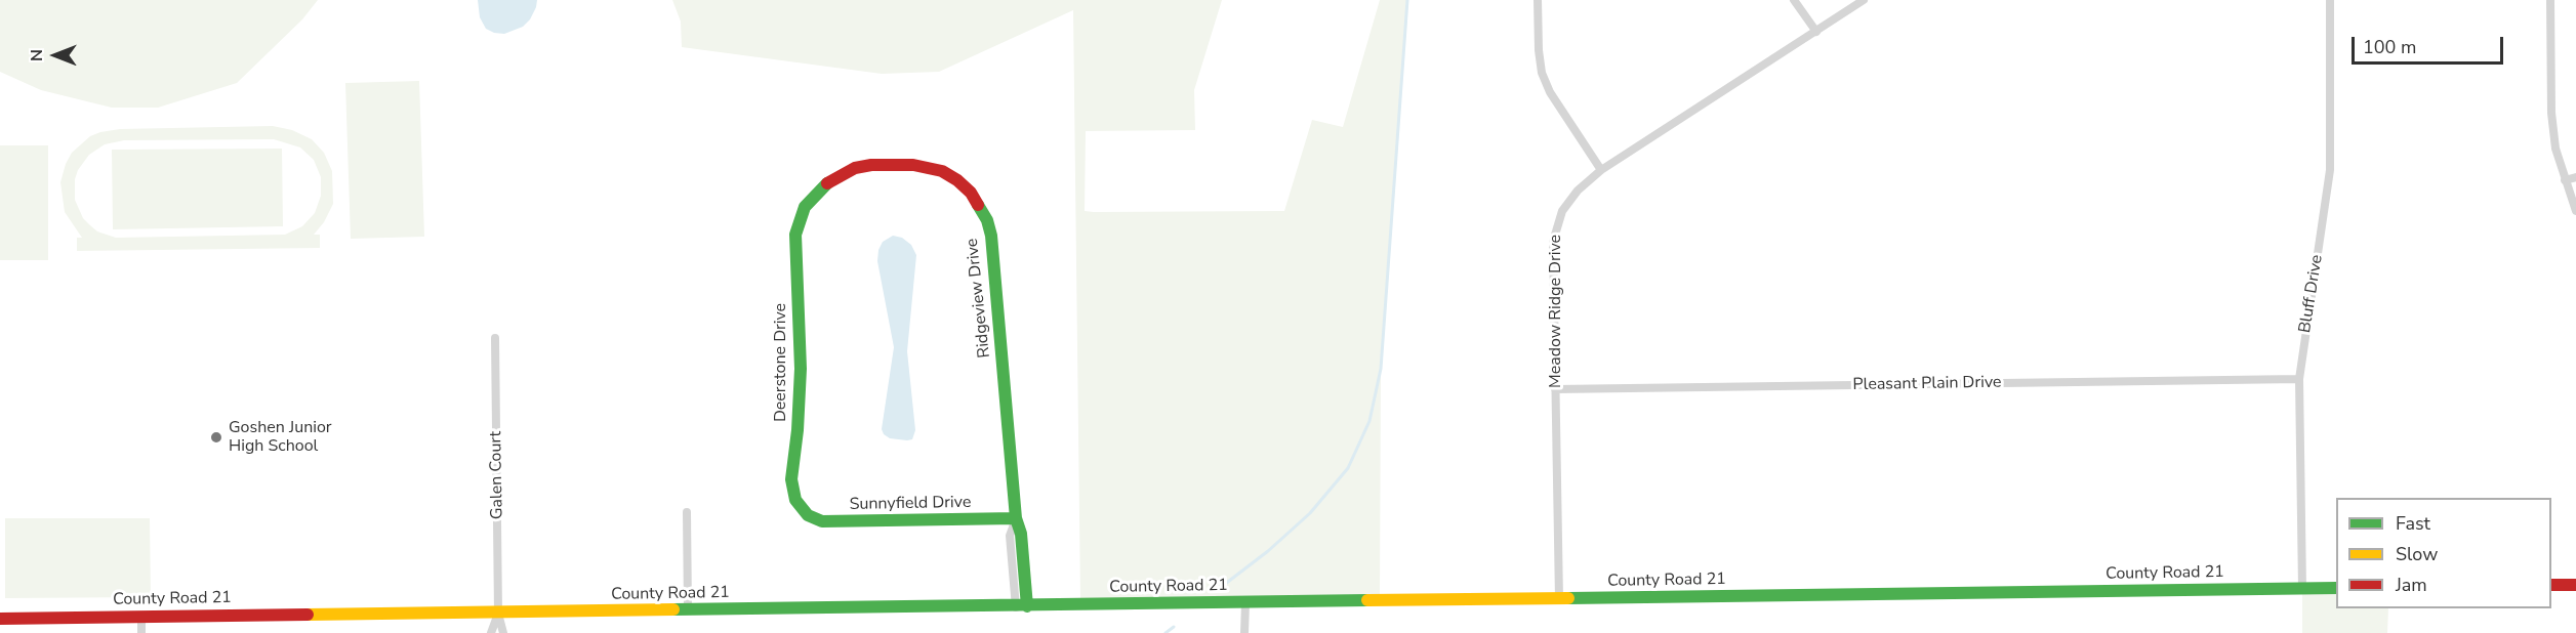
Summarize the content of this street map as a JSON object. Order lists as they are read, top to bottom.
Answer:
{
  "streets": {
    "street": [
      "Bluff Drive",
      "Ridgeview Drive",
      "Meadow Ridge Drive",
      "Deerstone Drive",
      "Pleasant Plain Drive",
      "Galen Court",
      "Sunnyfield Drive",
      "County Road 21"
    ]
  },
  "crossings": [
    ["Bluff Drive", "Pleasant Plain Drive"],
    ["Bluff Drive", "County Road 21"],
    ["Ridgeview Drive", "Deerstone Drive"],
    ["Ridgeview Drive", "Sunnyfield Drive"],
    ["Ridgeview Drive", "County Road 21"],
    ["Meadow Ridge Drive", "Pleasant Plain Drive"],
    ["Meadow Ridge Drive", "County Road 21"],
    ["Deerstone Drive", "Sunnyfield Drive"],
    ["Galen Court", "County Road 21"]
  ],
  "places": ["Goshen Junior High School"],
  "legend": ["Fast", "Slow", "Jam"],
  "scale_bar": "100 m",
  "north": "left"
}
